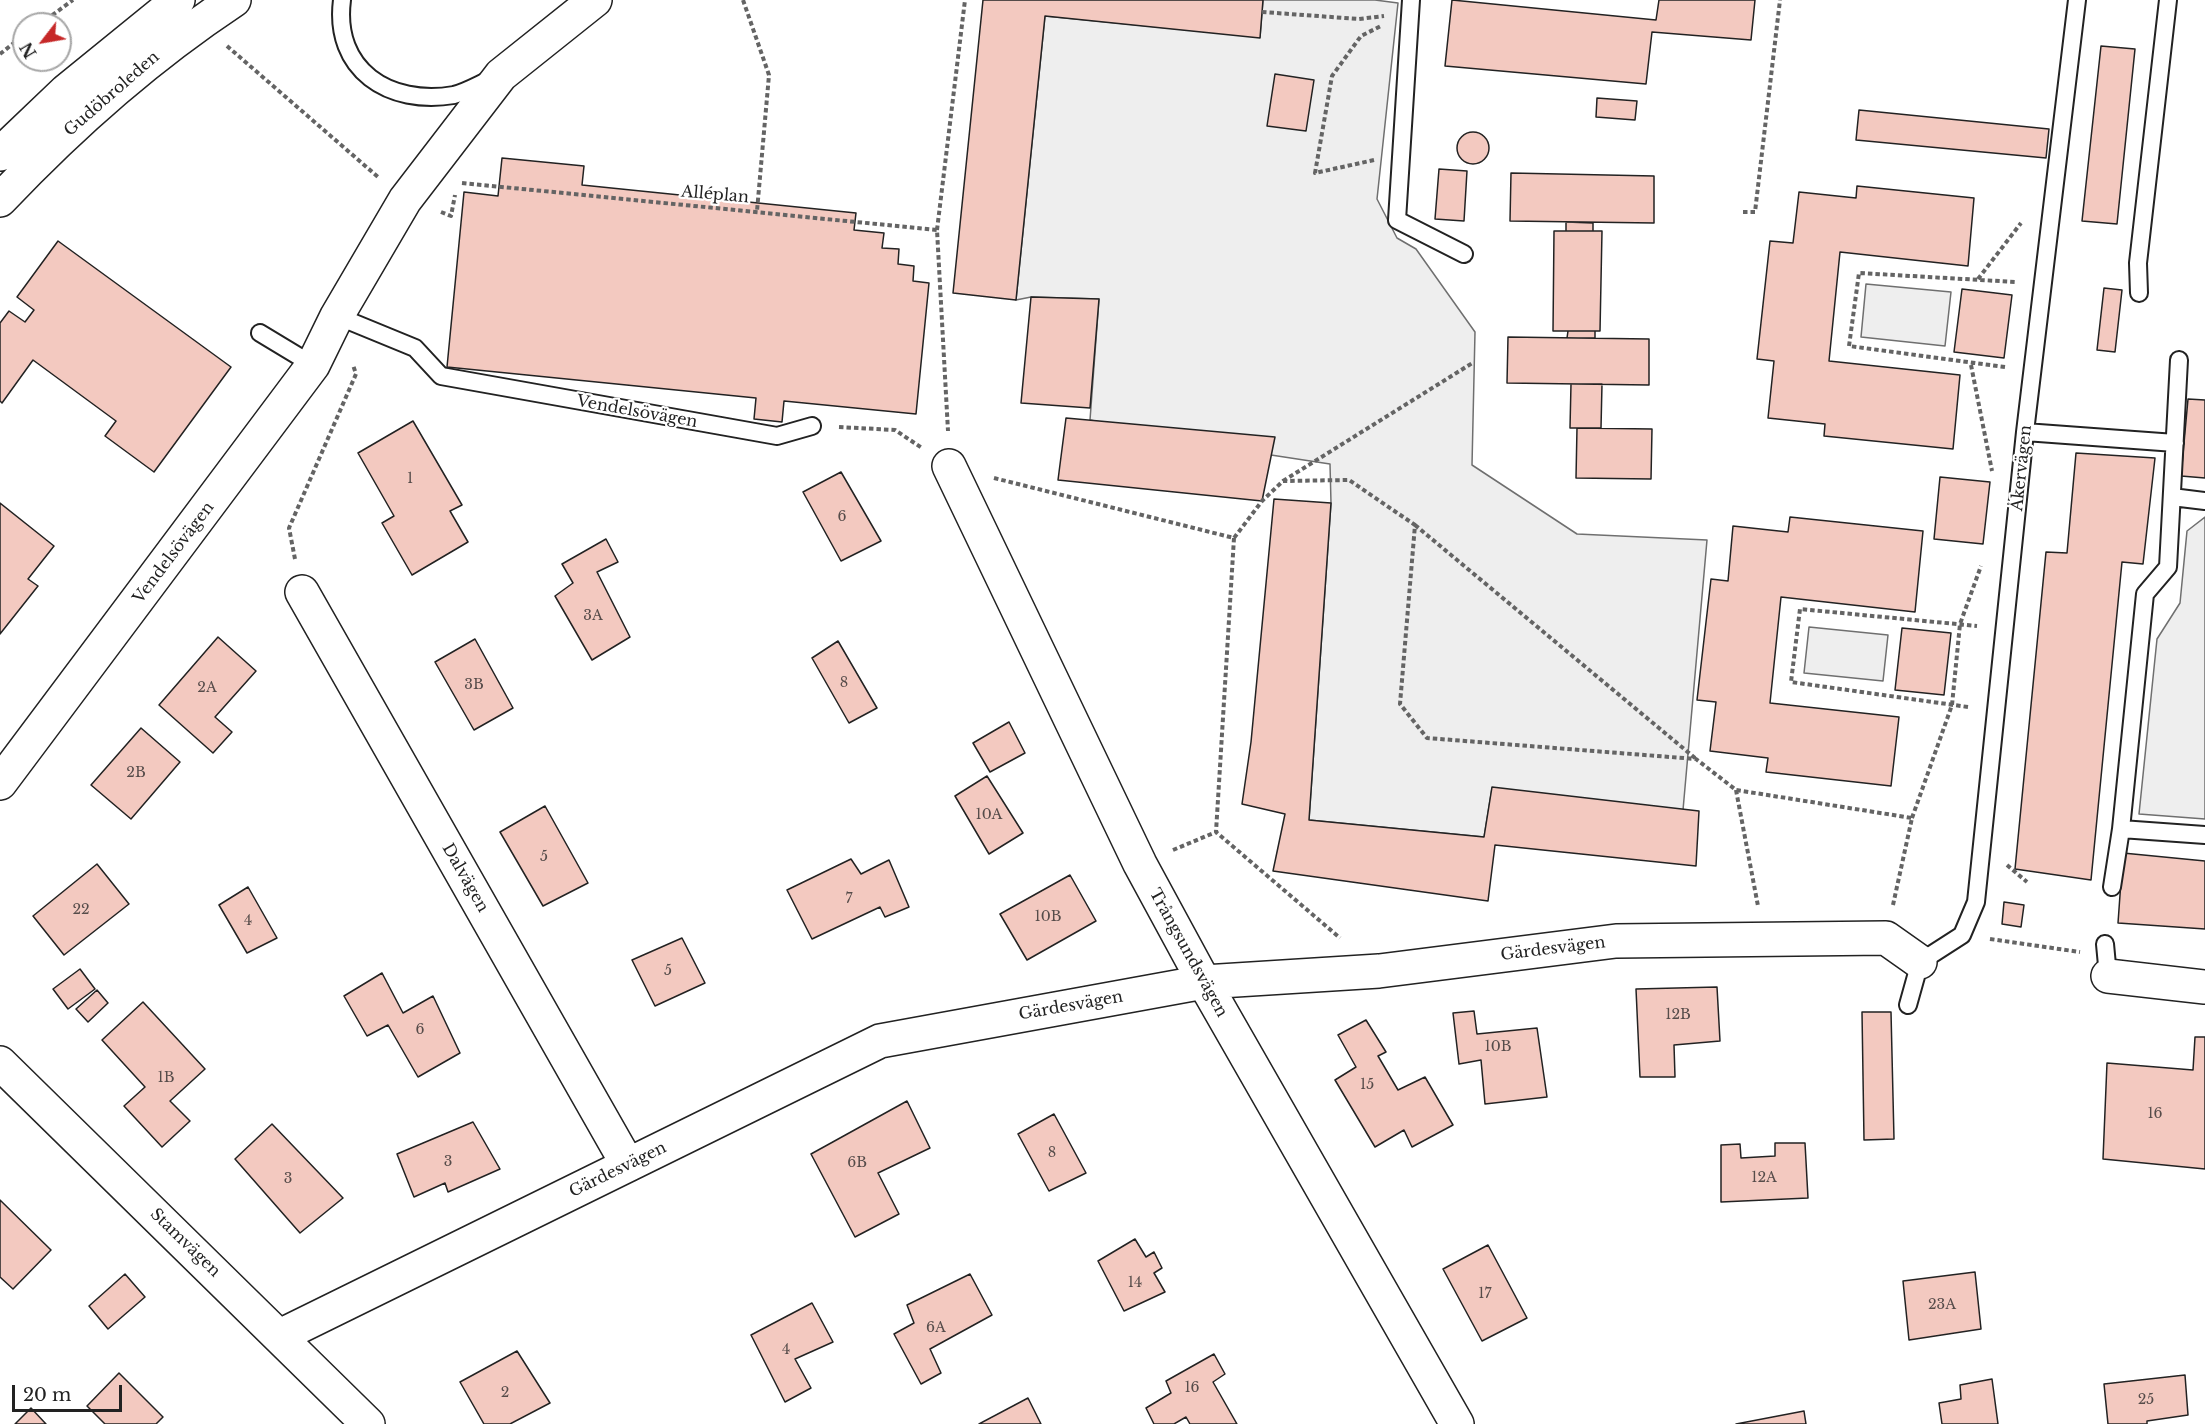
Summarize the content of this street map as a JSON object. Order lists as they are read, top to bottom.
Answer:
{
  "streets": {
    "street": [
      "Gudöbroleden",
      "Vendelsövägen",
      "Dalvägen",
      "Gärdesvägen",
      "Trångsundsvägen",
      "Stamvägen"
    ],
    "lane": ["Åkervägen"],
    "path": ["Alléplan"]
  },
  "crossings": [
    ["Dalvägen", "Gärdesvägen"],
    ["Gärdesvägen", "Trångsundsvägen"],
    ["Gärdesvägen", "Stamvägen"]
  ],
  "house_numbers": [
    "1",
    "6",
    "3A",
    "8",
    "3B",
    "2A",
    "2B",
    "10A",
    "5",
    "7",
    "22",
    "10B",
    "4",
    "5",
    "12B",
    "6",
    "10B",
    "1B",
    "15",
    "16",
    "8",
    "3",
    "6B",
    "12A",
    "3",
    "14",
    "17",
    "23A",
    "6A",
    "4",
    "16",
    "2",
    "25"
  ],
  "scale_bar": "20 m",
  "north": "bottom left"
}
